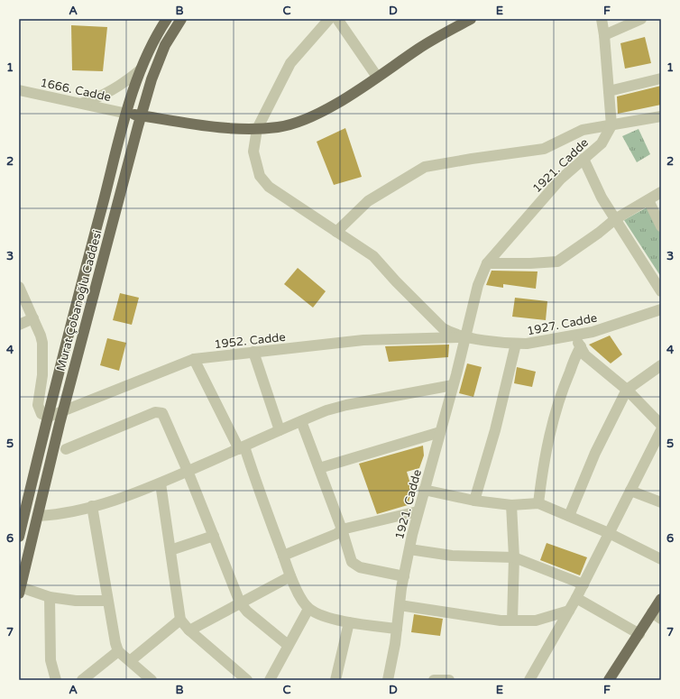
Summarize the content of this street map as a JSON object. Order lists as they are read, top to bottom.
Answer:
{
  "streets": {
    "main road": ["Murat Çobanoğlu Caddesi"],
    "street": [
      "1666. Cadde",
      "1921. Cadde",
      "1927. Cadde",
      "1952. Cadde"
    ]
  },
  "crossings": [
    ["1666. Cadde", "Murat Çobanoğlu Caddesi"],
    ["1921. Cadde", "1927. Cadde"],
    ["1921. Cadde", "1952. Cadde"],
    ["Murat Çobanoğlu Caddesi", "1952. Cadde"],
    ["1927. Cadde", "1952. Cadde"]
  ],
  "grid": {
    "columns": [
      "A",
      "B",
      "C",
      "D",
      "E",
      "F"
    ],
    "rows": [
      "1",
      "2",
      "3",
      "4",
      "5",
      "6",
      "7"
    ]
  }
}
